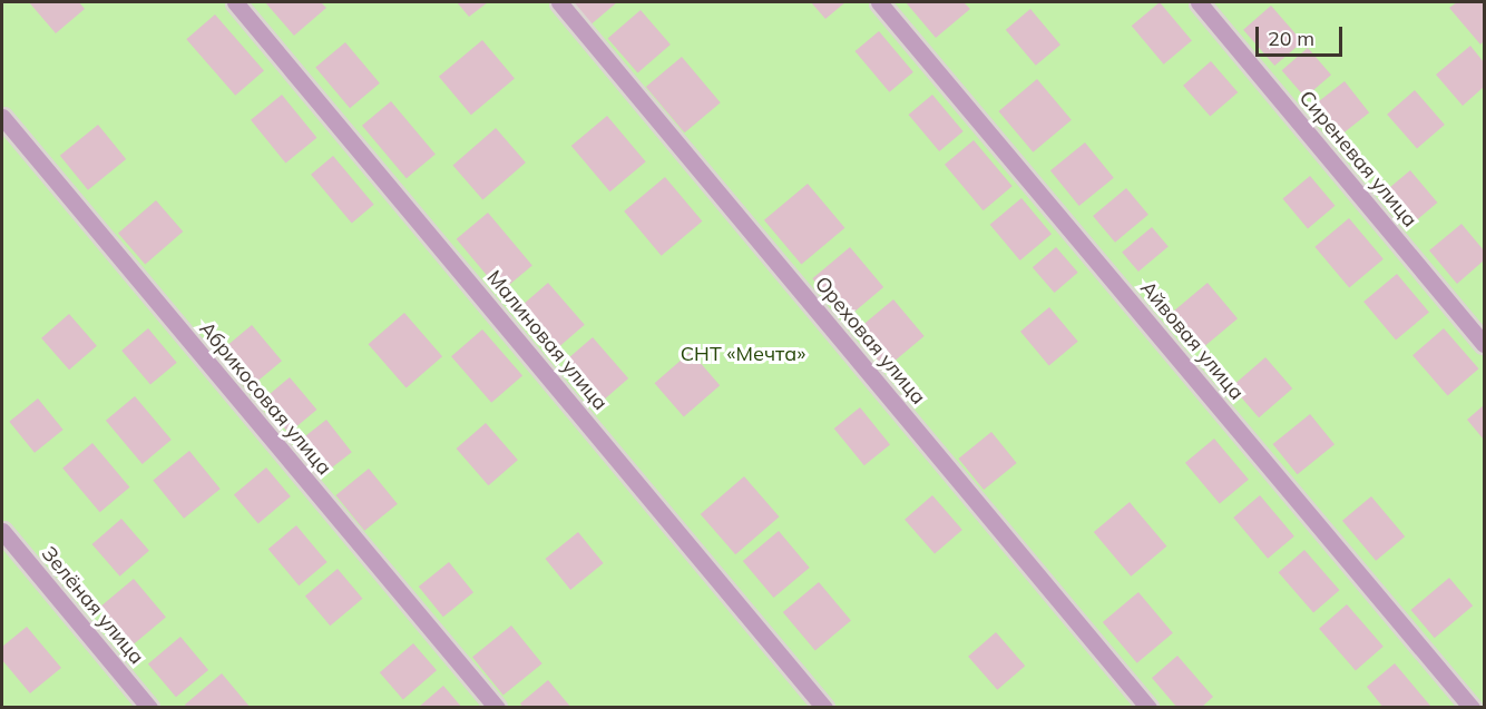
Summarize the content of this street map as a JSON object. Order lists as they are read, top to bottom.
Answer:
{
  "streets": {
    "street": [
      "Сиреневая улица",
      "Малиновая улица",
      "Ореховая улица",
      "Айвовая улица",
      "Абрикосовая улица",
      "Зелёная улица"
    ]
  },
  "parks": ["СНТ «Мечта»"],
  "scale_bar": "20 m"
}
